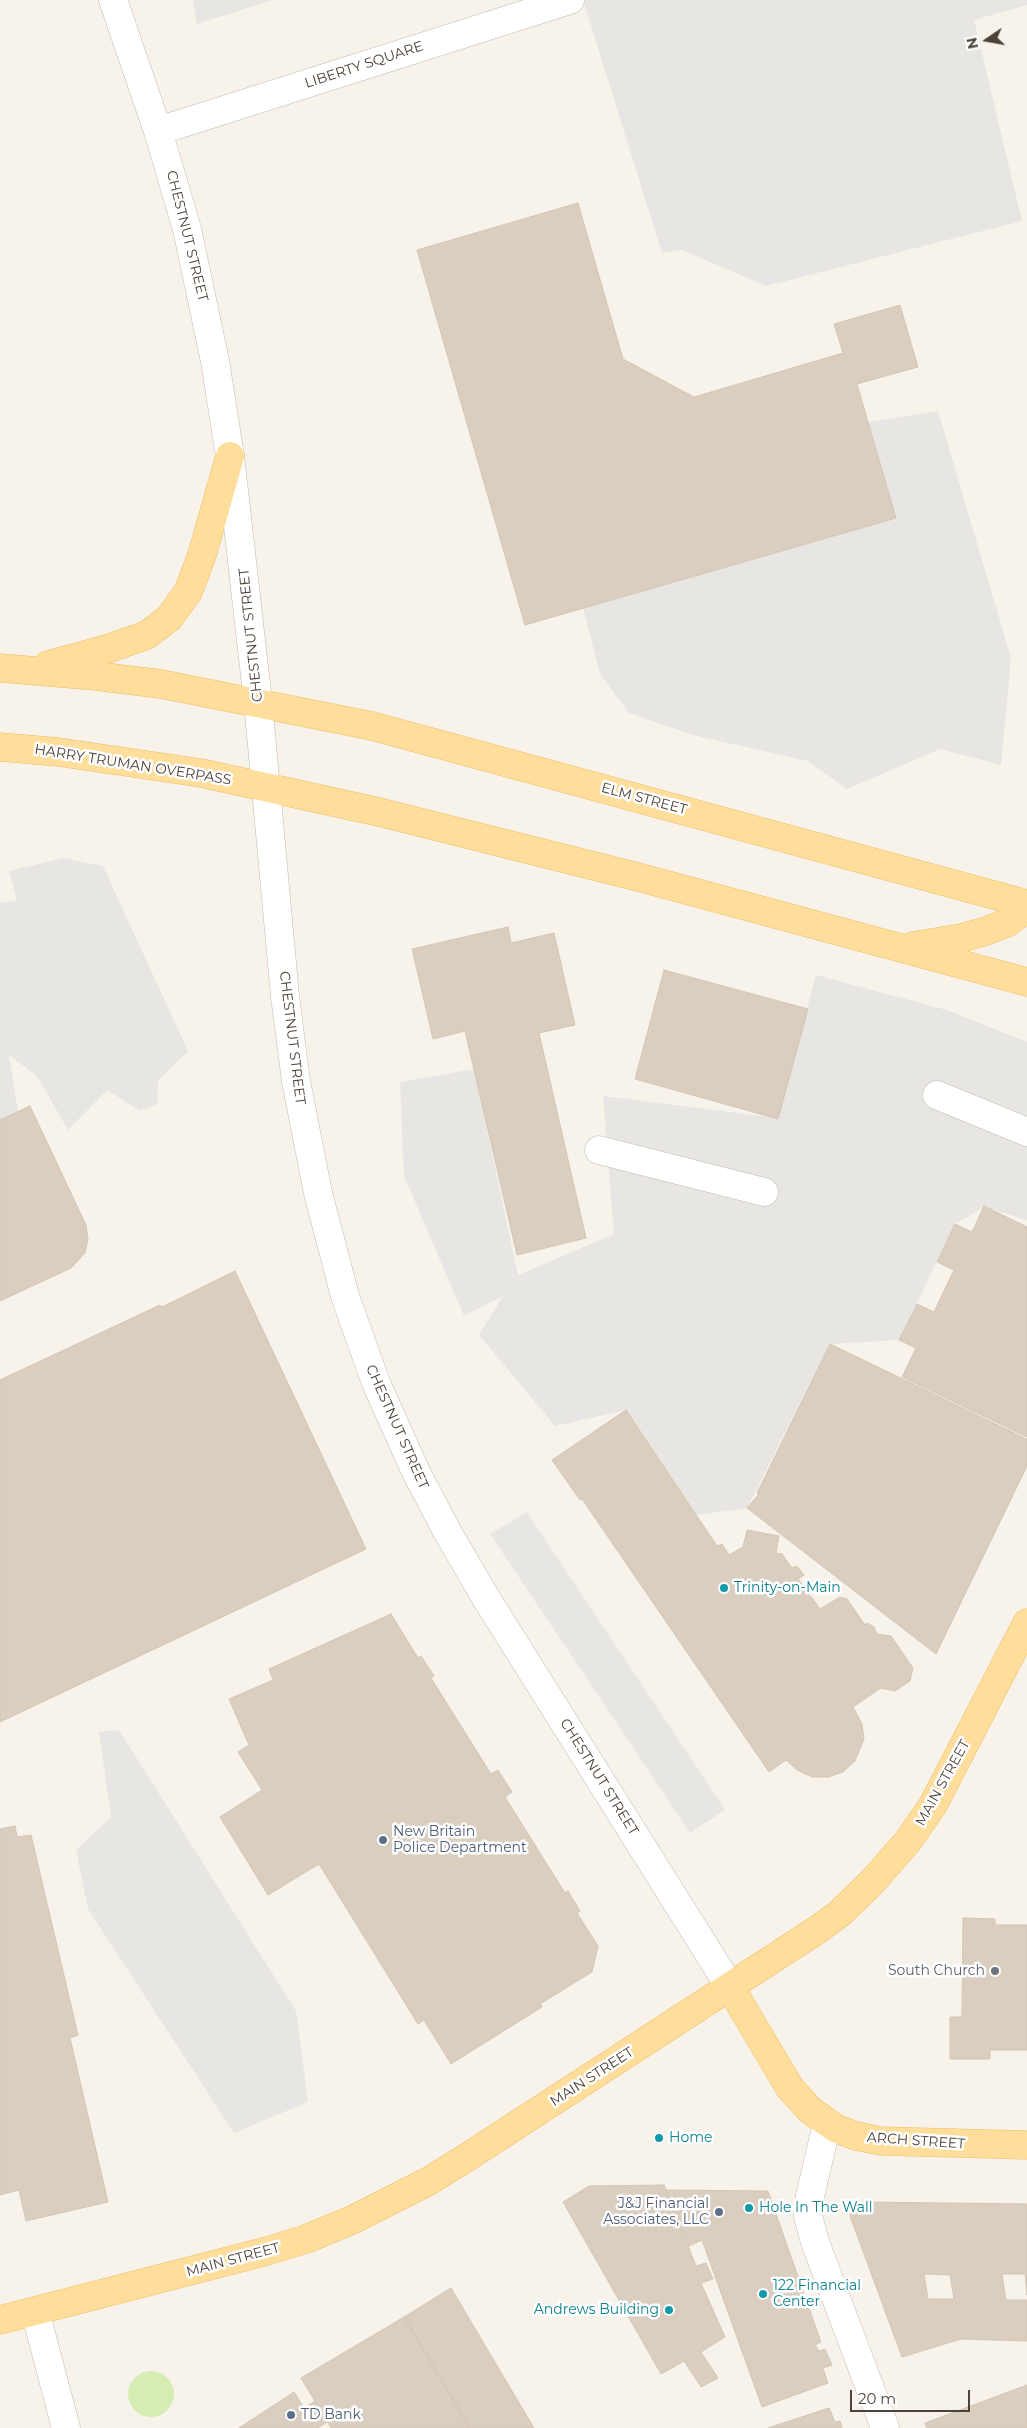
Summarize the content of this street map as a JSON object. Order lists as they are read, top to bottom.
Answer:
{
  "streets": {
    "main road": [
      "HARRY TRUMAN OVERPASS",
      "ELM STREET",
      "MAIN STREET",
      "ARCH STREET"
    ],
    "street": ["LIBERTY SQUARE", "CHESTNUT STREET"]
  },
  "crossings": [
    ["LIBERTY SQUARE", "CHESTNUT STREET"],
    ["CHESTNUT STREET", "HARRY TRUMAN OVERPASS"],
    ["CHESTNUT STREET", "ELM STREET"],
    ["CHESTNUT STREET", "MAIN STREET"],
    ["CHESTNUT STREET", "ARCH STREET"],
    ["MAIN STREET", "ARCH STREET"]
  ],
  "places": [
    "Trinity-on-Main",
    "New Britain Police Department",
    "South Church",
    "Home",
    "Hole In The Wall",
    "J&J Financial Associates, LLC",
    "122 Financial Center",
    "Andrews Building",
    "TD Bank"
  ],
  "scale_bar": "20 m",
  "north": "left"
}
